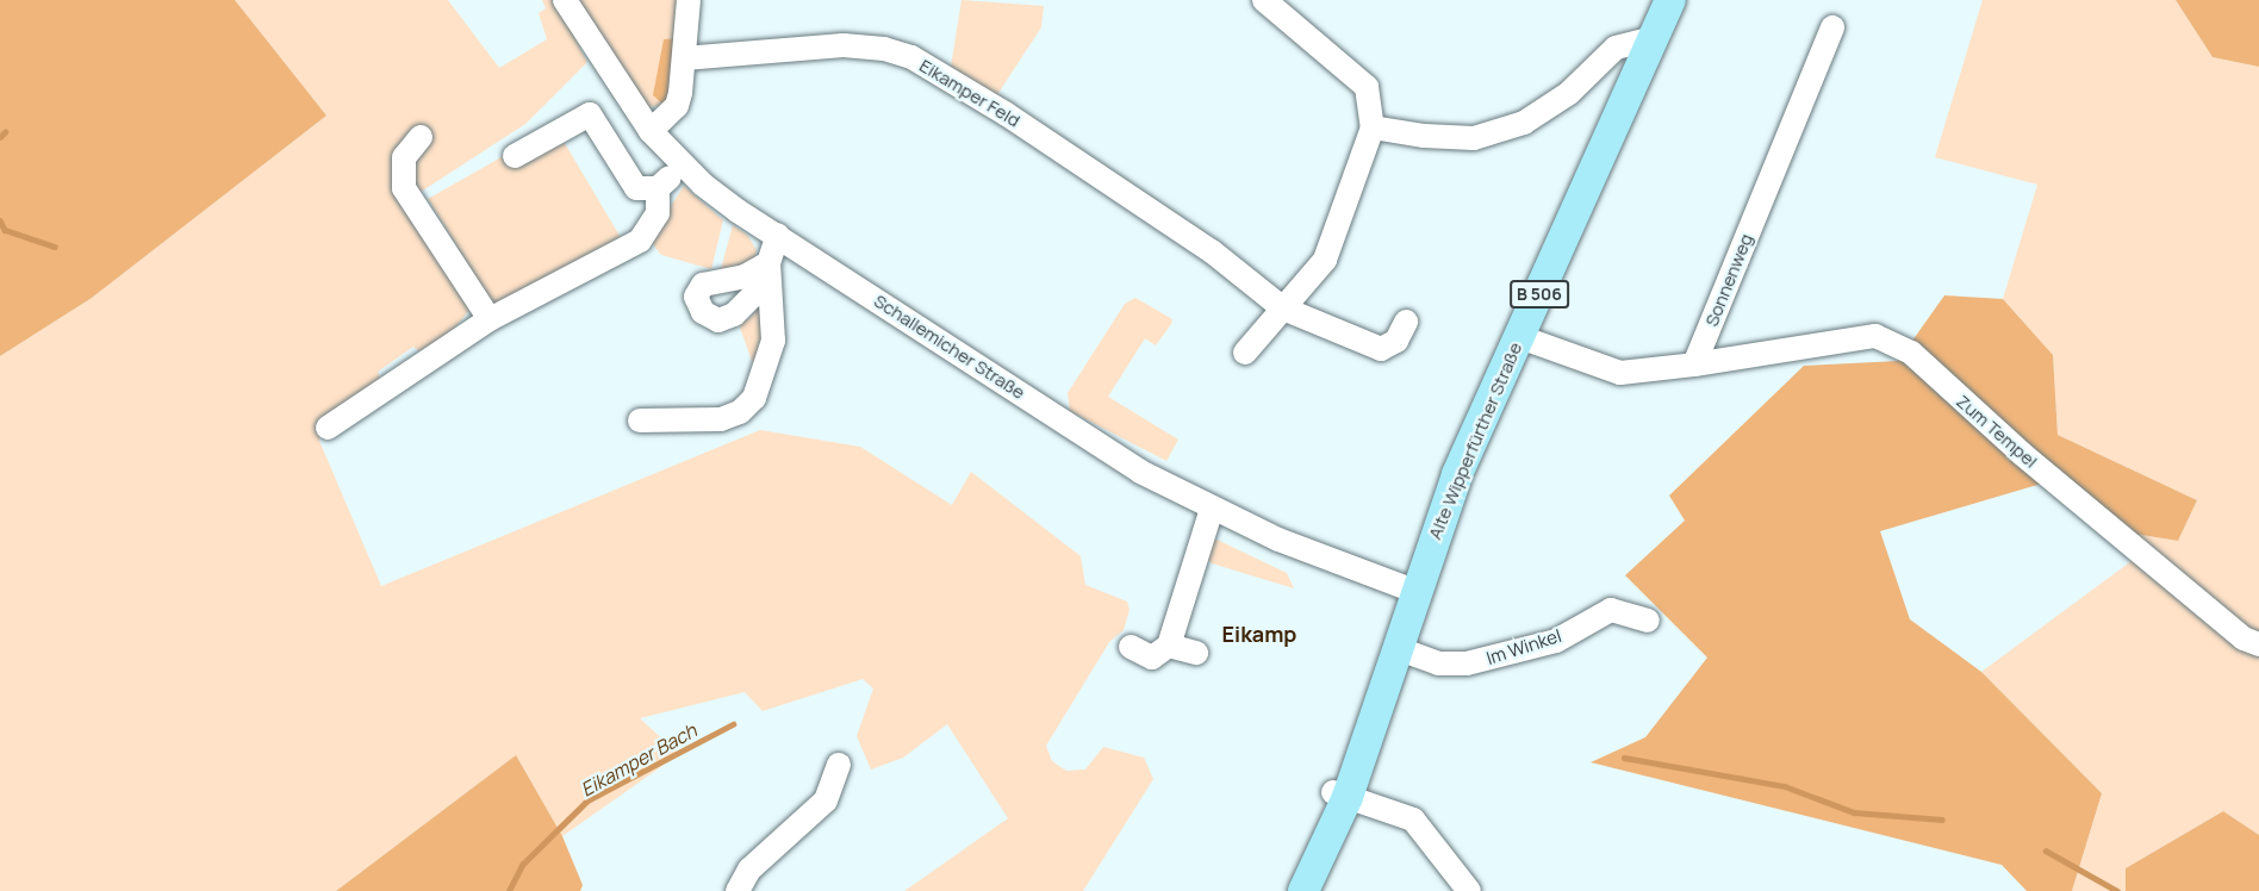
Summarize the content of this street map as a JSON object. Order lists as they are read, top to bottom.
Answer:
{
  "streets": {
    "main road": ["B 506", "Alte Wipperfürther Straße"],
    "street": [
      "Eikamper Feld",
      "Sonnenweg",
      "Schallemicher Straße",
      "Zum Tempel",
      "Im Winkel"
    ]
  },
  "crossings": [
    ["Sonnenweg", "Zum Tempel"],
    ["Schallemicher Straße", "Alte Wipperfürther Straße"],
    ["Alte Wipperfürther Straße", "Im Winkel"]
  ],
  "districts": ["Eikamp"],
  "water": ["Eikamper Bach"]
}
